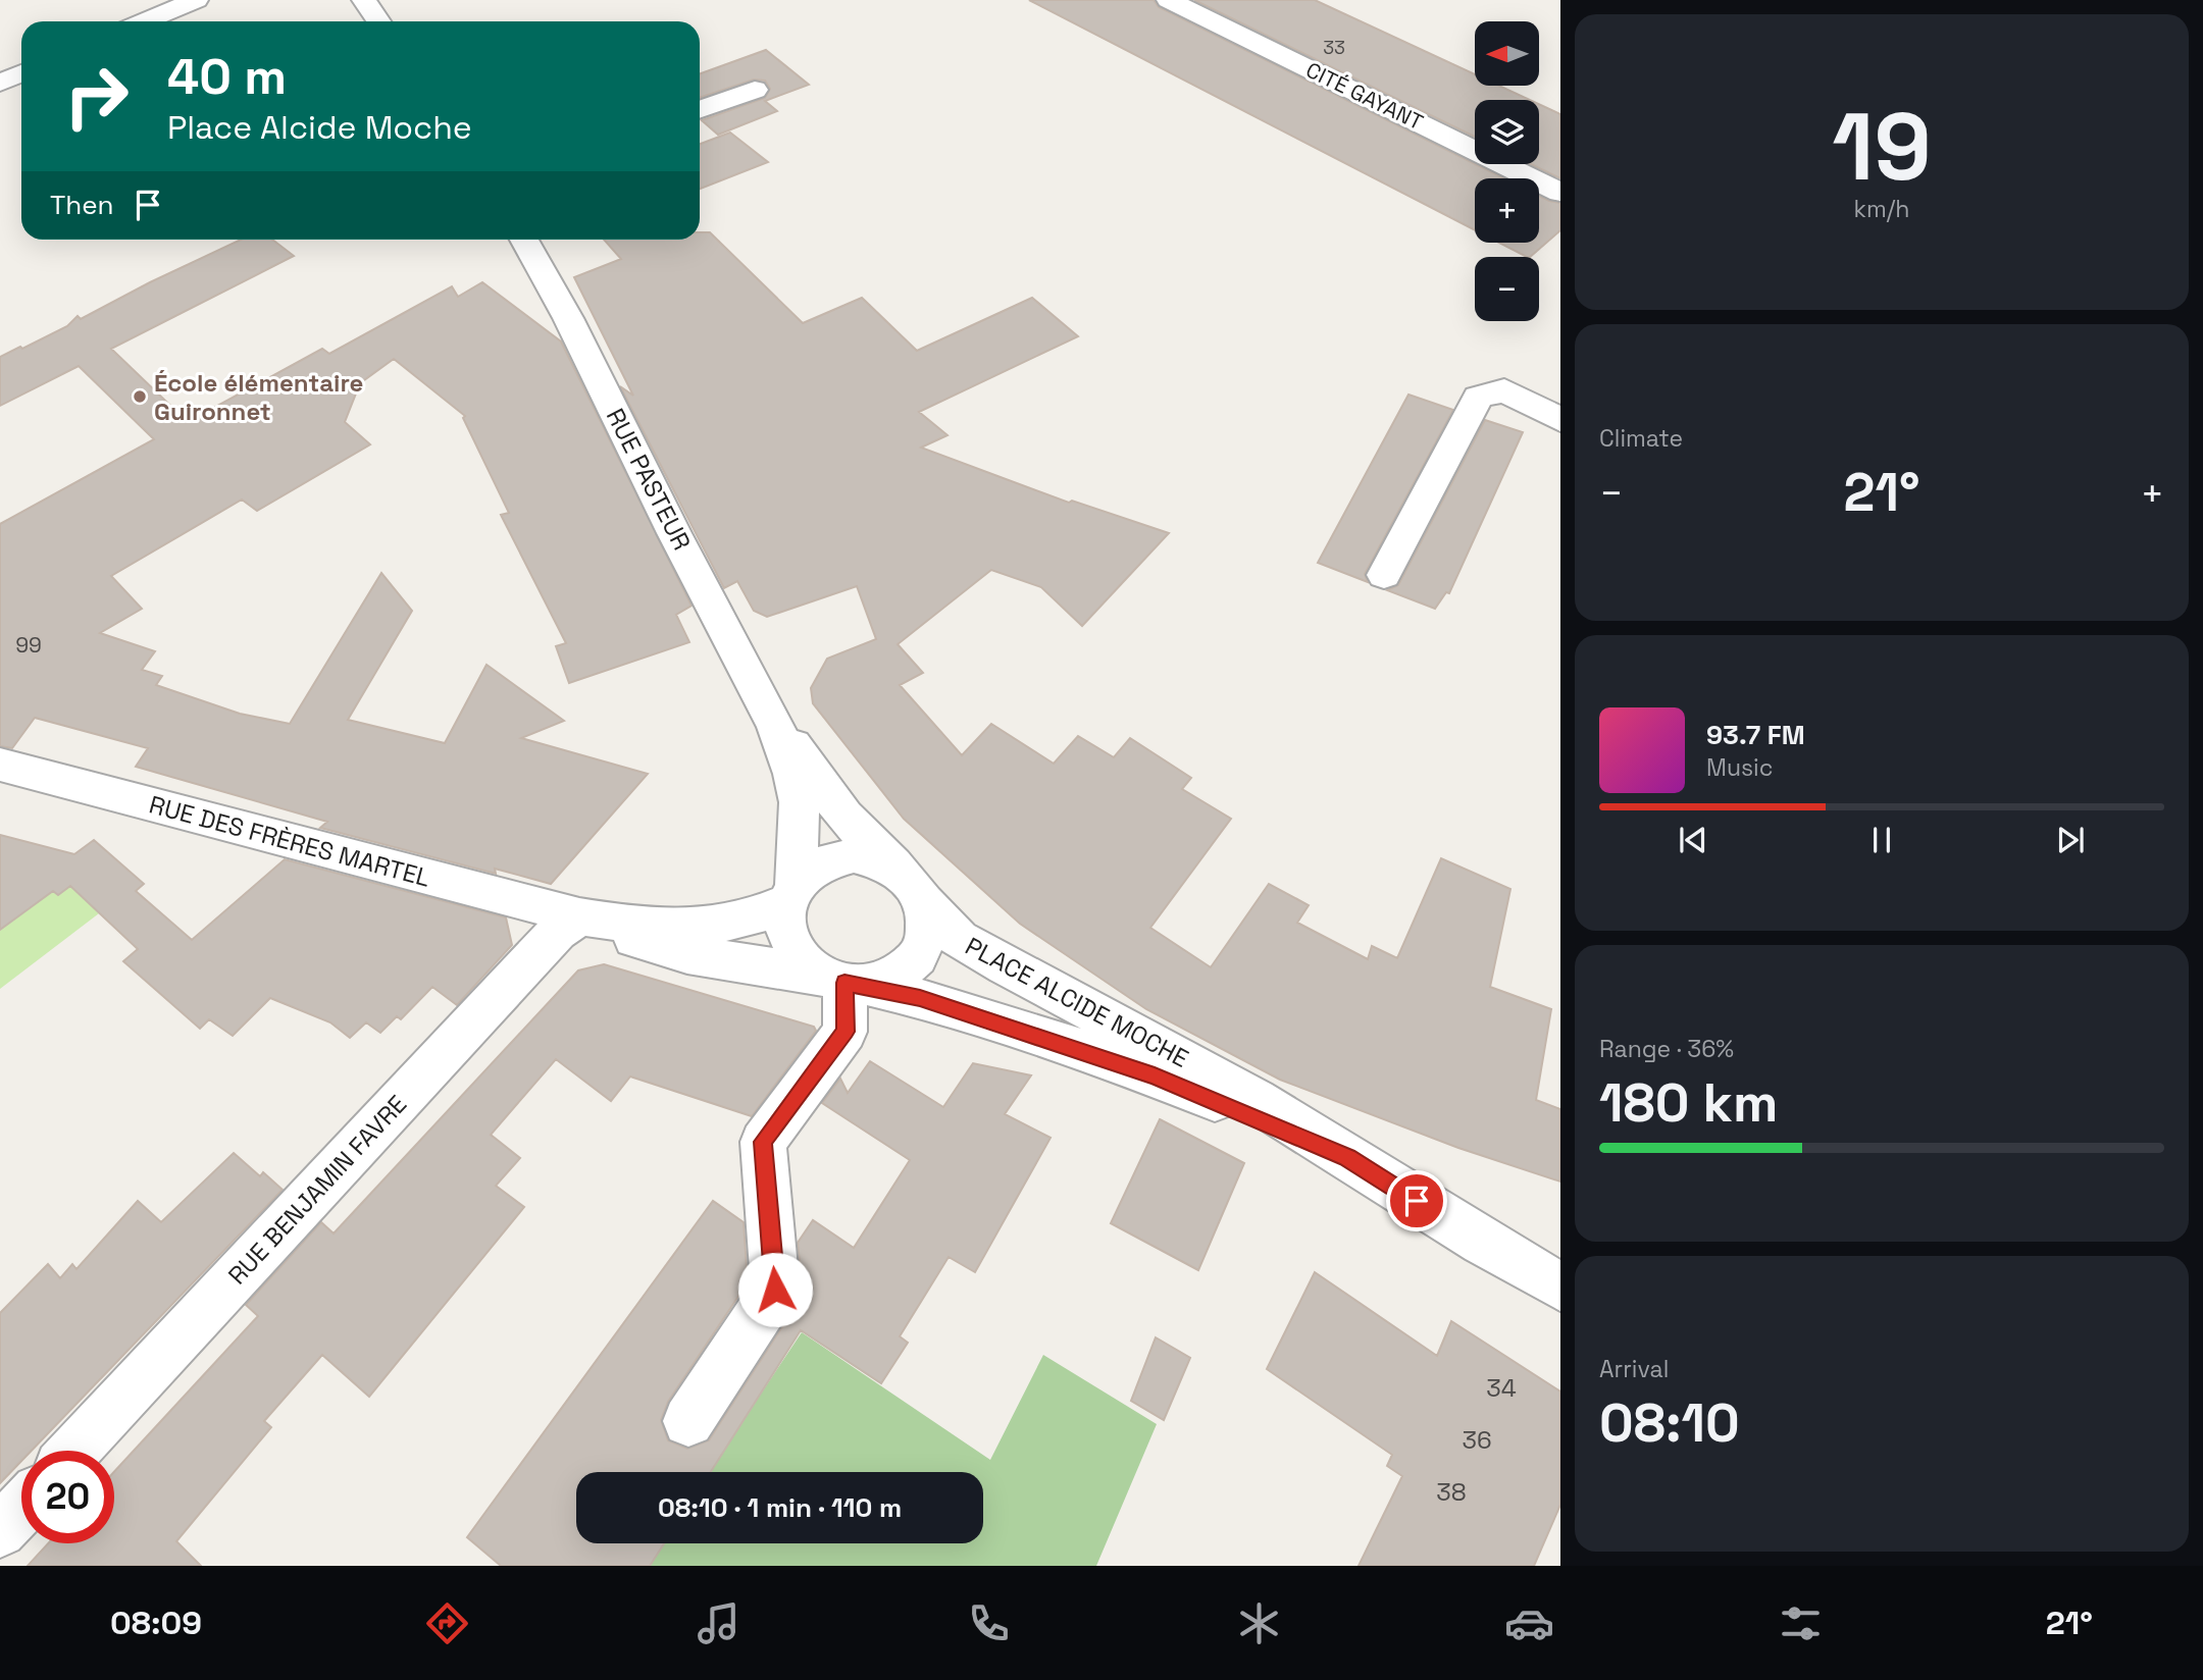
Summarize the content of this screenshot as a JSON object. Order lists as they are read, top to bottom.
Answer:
{
  "streets": {
    "street": [
      "CITÉ GAYANT",
      "RUE PASTEUR",
      "RUE DES FRÈRES MARTEL",
      "PLACE ALCIDE MOCHE",
      "RUE BENJAMIN FAVRE"
    ]
  },
  "crossings": [
    ["RUE PASTEUR", "RUE DES FRÈRES MARTEL"],
    ["RUE PASTEUR", "PLACE ALCIDE MOCHE"],
    ["RUE DES FRÈRES MARTEL", "PLACE ALCIDE MOCHE"],
    ["RUE DES FRÈRES MARTEL", "RUE BENJAMIN FAVRE"]
  ],
  "places": ["École élémentaire Guironnet"],
  "house_numbers": [
    "33",
    "99",
    "34",
    "36",
    "38"
  ],
  "north": "left",
  "page": {
    "tile": [
      ["19", "km/h"],
      "Climate",
      ["Range · 36%", "180 km"],
      ["Arrival", "08:10"]
    ],
    "map_buttons": ["+", "−"],
    "turn": ["40 m", "Place Alcide Moche"],
    "then": "Then",
    "heat": ["−", "21°", "+"],
    "song": ["93.7 FM", "Music"],
    "limit": "20",
    "trip": "08:10 · 1 min · 110 m",
    "tabs": ["08:09", "21°"]
  }
}
